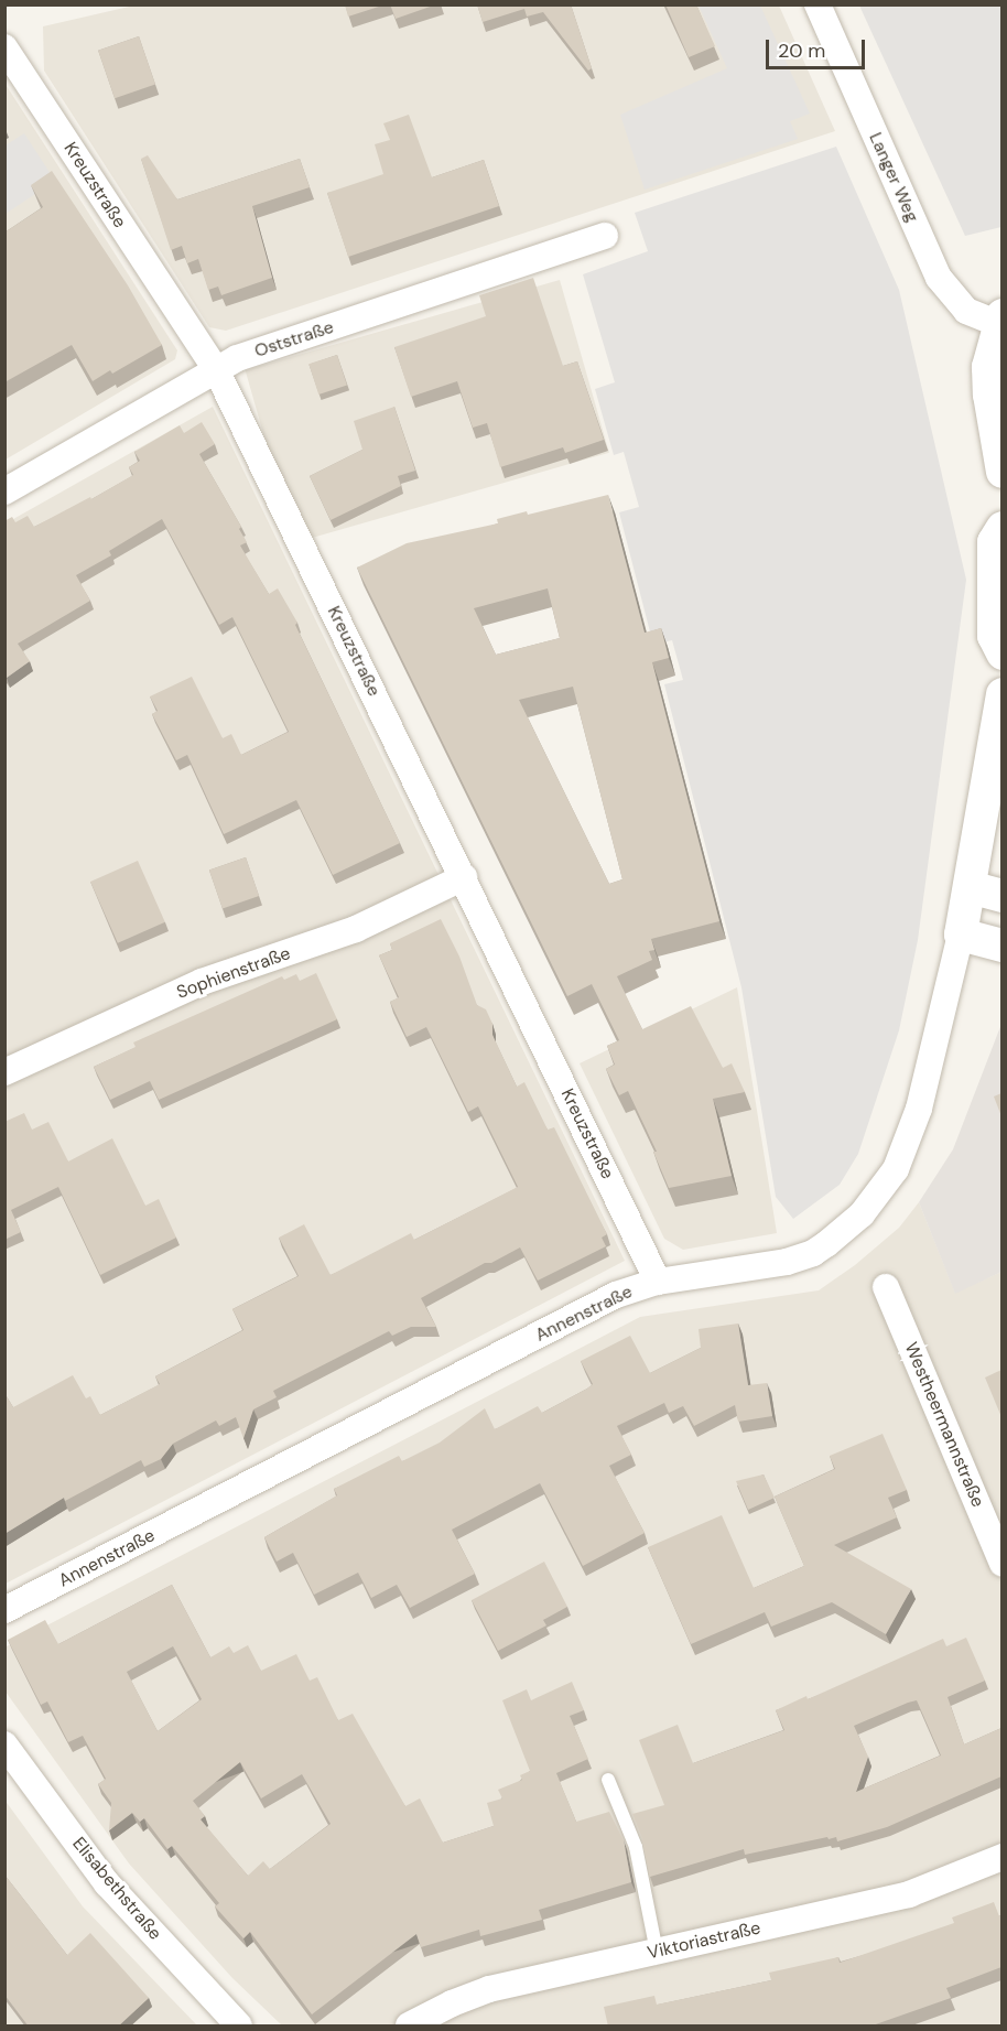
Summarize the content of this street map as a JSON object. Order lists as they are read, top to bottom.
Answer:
{
  "streets": {
    "street": [
      "Langer Weg",
      "Kreuzstraße",
      "Oststraße",
      "Sophienstraße",
      "Annenstraße",
      "Westheermannstraße",
      "Elisabethstraße",
      "Viktoriastraße"
    ]
  },
  "crossings": [
    ["Kreuzstraße", "Oststraße"],
    ["Kreuzstraße", "Sophienstraße"],
    ["Kreuzstraße", "Annenstraße"]
  ],
  "scale_bar": "20 m"
}
